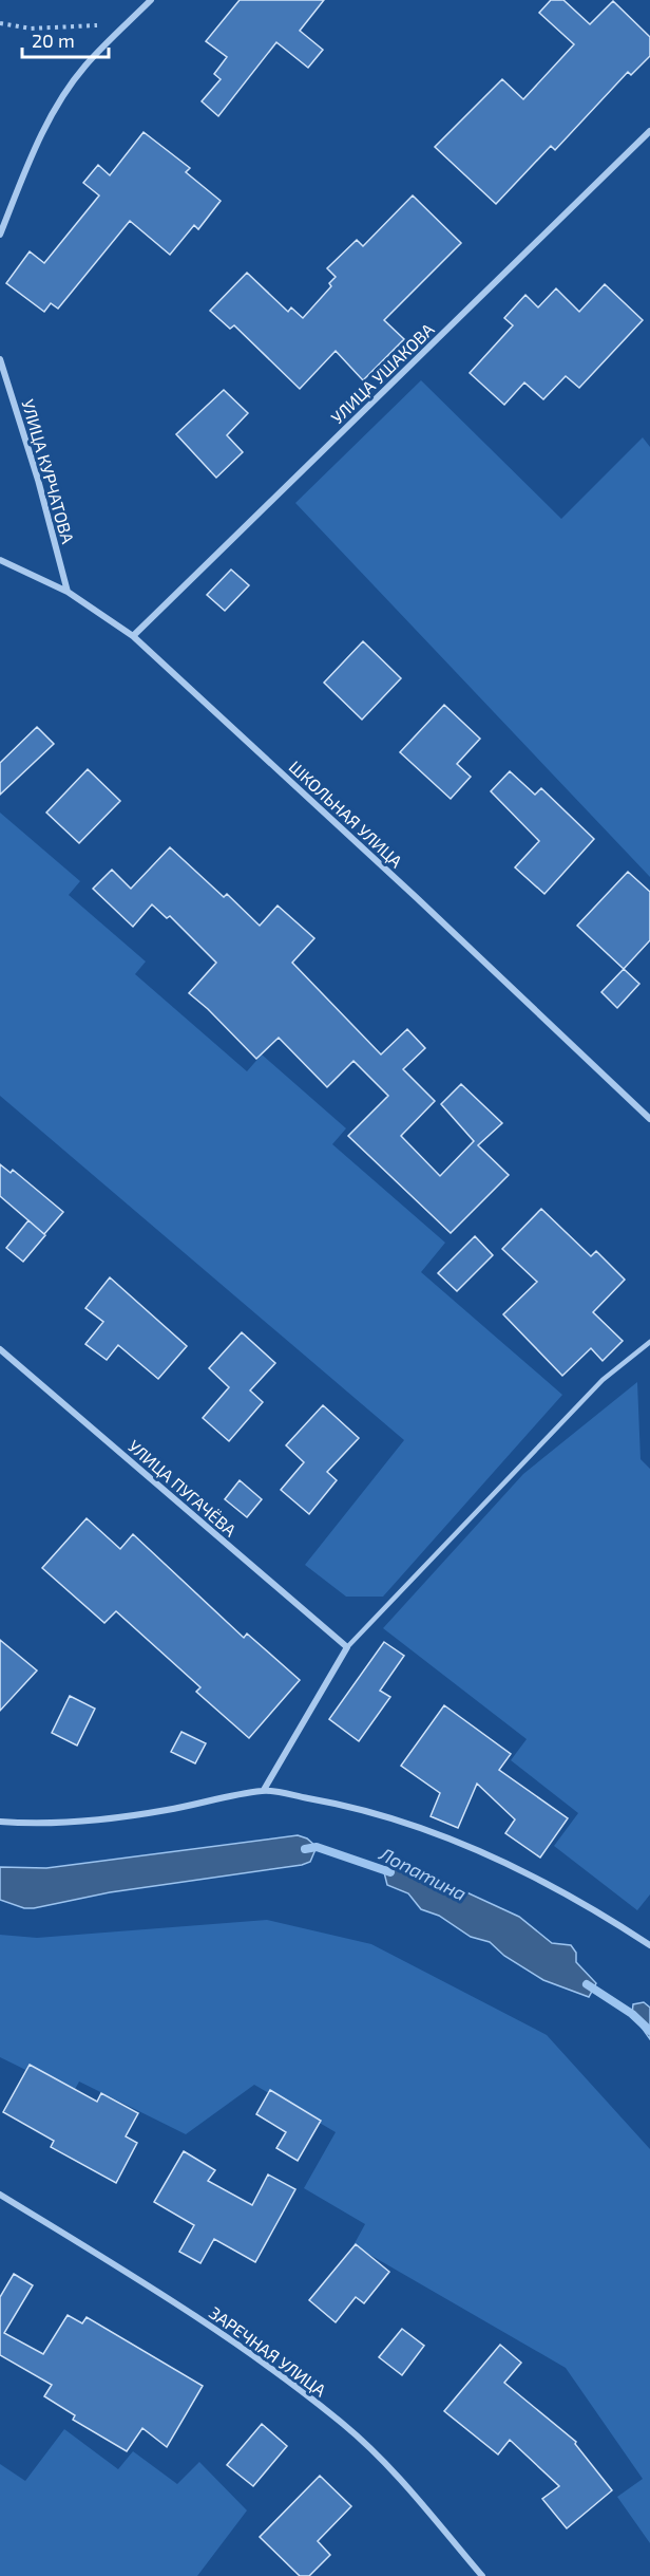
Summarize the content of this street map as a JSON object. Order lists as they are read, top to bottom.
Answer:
{
  "streets": {
    "street": [
      "УЛИЦА УШАКОВА",
      "УЛИЦА КУРЧАТОВА",
      "ШКОЛЬНАЯ УЛИЦА",
      "УЛИЦА ПУГАЧЁВА",
      "ЗАРЕЧНАЯ УЛИЦА"
    ]
  },
  "crossings": [
    ["УЛИЦА УШАКОВА", "ШКОЛЬНАЯ УЛИЦА"],
    ["УЛИЦА КУРЧАТОВА", "ШКОЛЬНАЯ УЛИЦА"]
  ],
  "water": ["Лопатина"],
  "scale_bar": "20 m"
}
